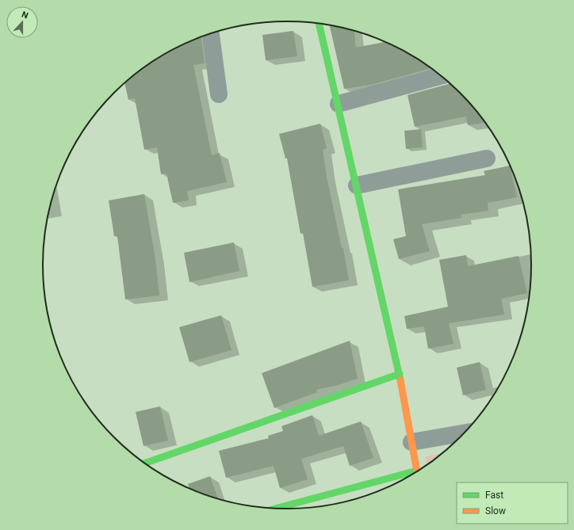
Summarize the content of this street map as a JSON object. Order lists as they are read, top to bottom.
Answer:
{
  "legend": ["Fast", "Slow"],
  "north": "top"
}
